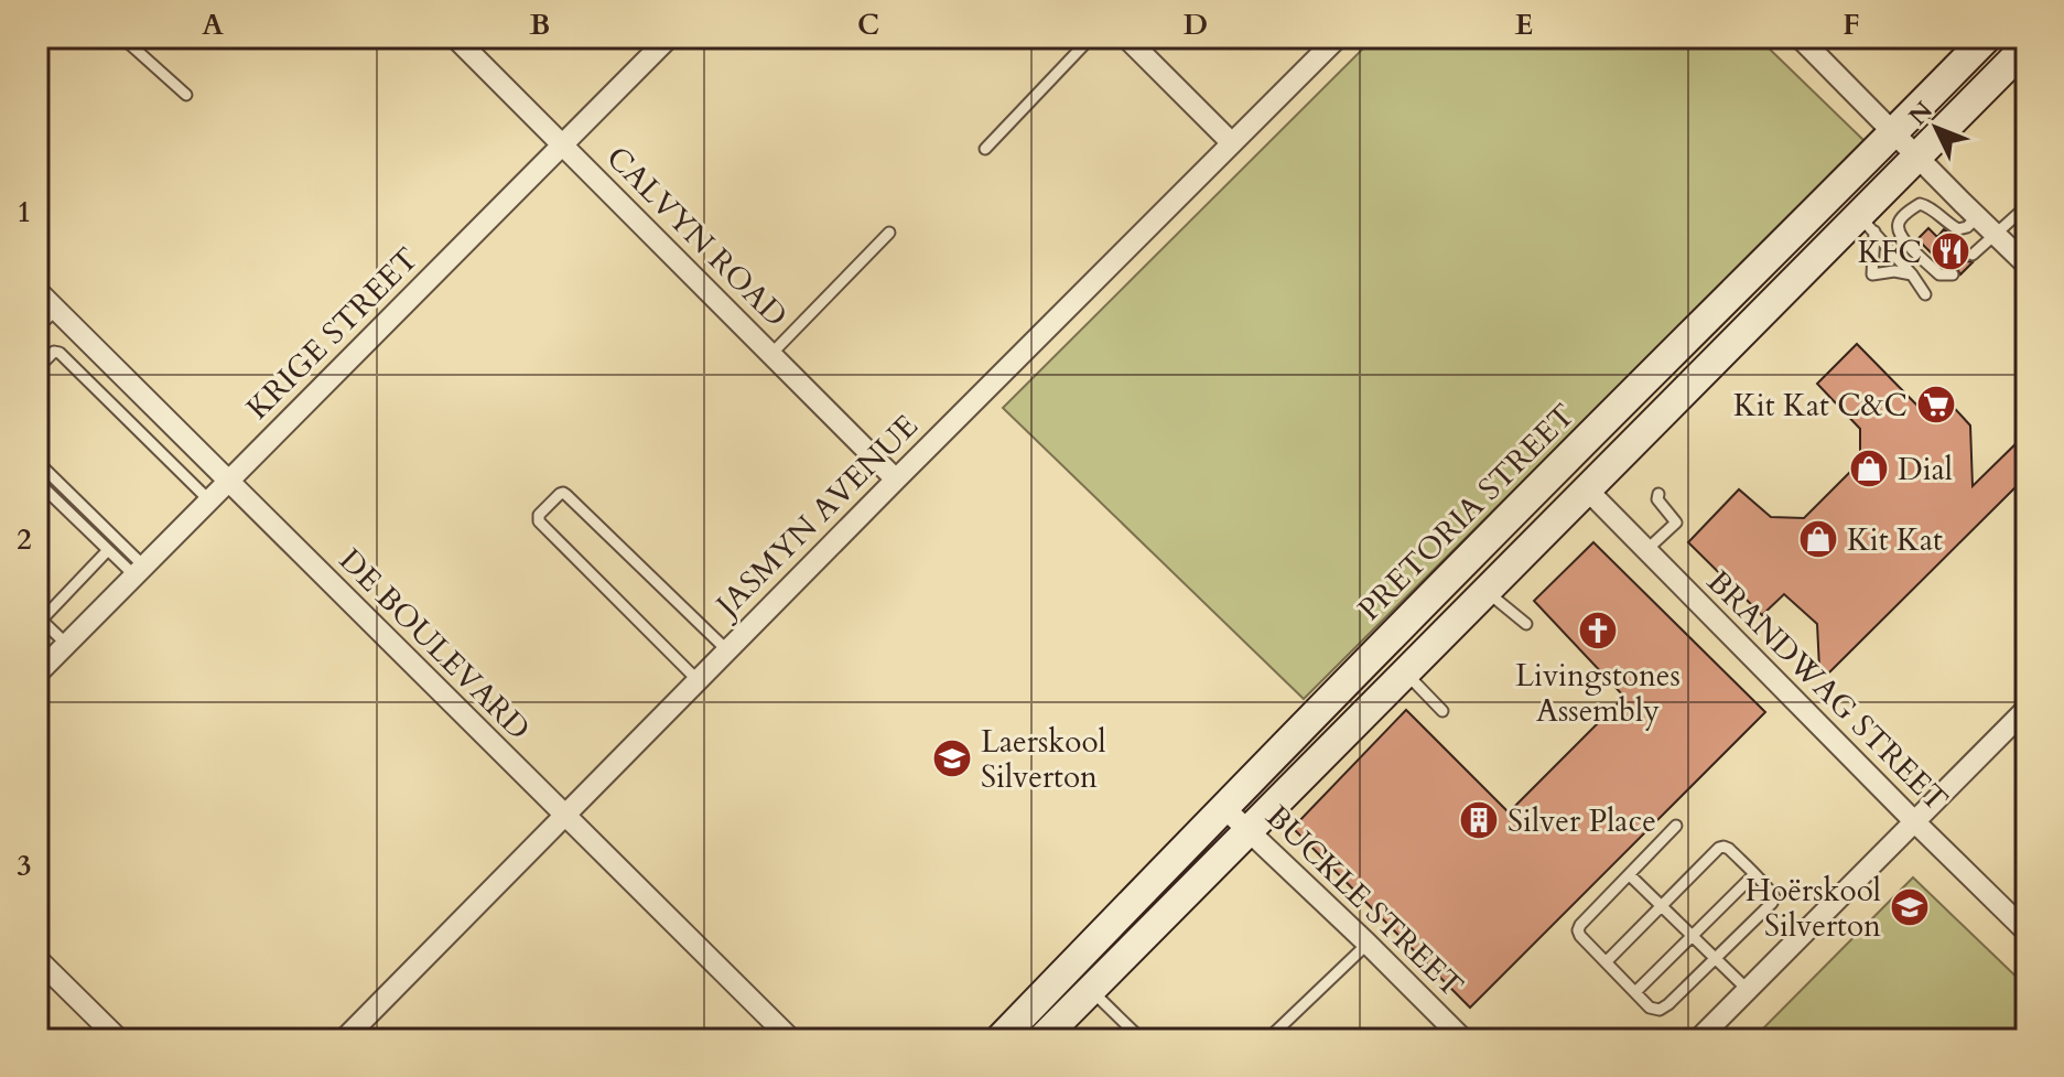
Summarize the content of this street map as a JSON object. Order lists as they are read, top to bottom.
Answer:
{
  "streets": {
    "main road": ["PRETORIA STREET"],
    "street": [
      "CALVYN ROAD",
      "KRIGE STREET",
      "JASMYN AVENUE",
      "DE BOULEVARD",
      "BRANDWAG STREET",
      "BUCKLE STREET"
    ]
  },
  "crossings": [
    ["CALVYN ROAD", "KRIGE STREET"],
    ["CALVYN ROAD", "JASMYN AVENUE"],
    ["KRIGE STREET", "DE BOULEVARD"],
    ["PRETORIA STREET", "BUCKLE STREET"],
    ["JASMYN AVENUE", "DE BOULEVARD"]
  ],
  "places": {
    "restaurant": ["KFC"],
    "supermarket": ["Kit Kat C&C"],
    "shop": ["Dial", "Kit Kat"],
    "church": ["Livingstones Assembly"],
    "school or university": ["Laerskool Silverton", "Hoërskool Silverton"],
    "building": ["Silver Place"]
  },
  "north": "top left",
  "grid": {
    "columns": [
      "A",
      "B",
      "C",
      "D",
      "E",
      "F"
    ],
    "rows": ["1", "2", "3"]
  }
}
